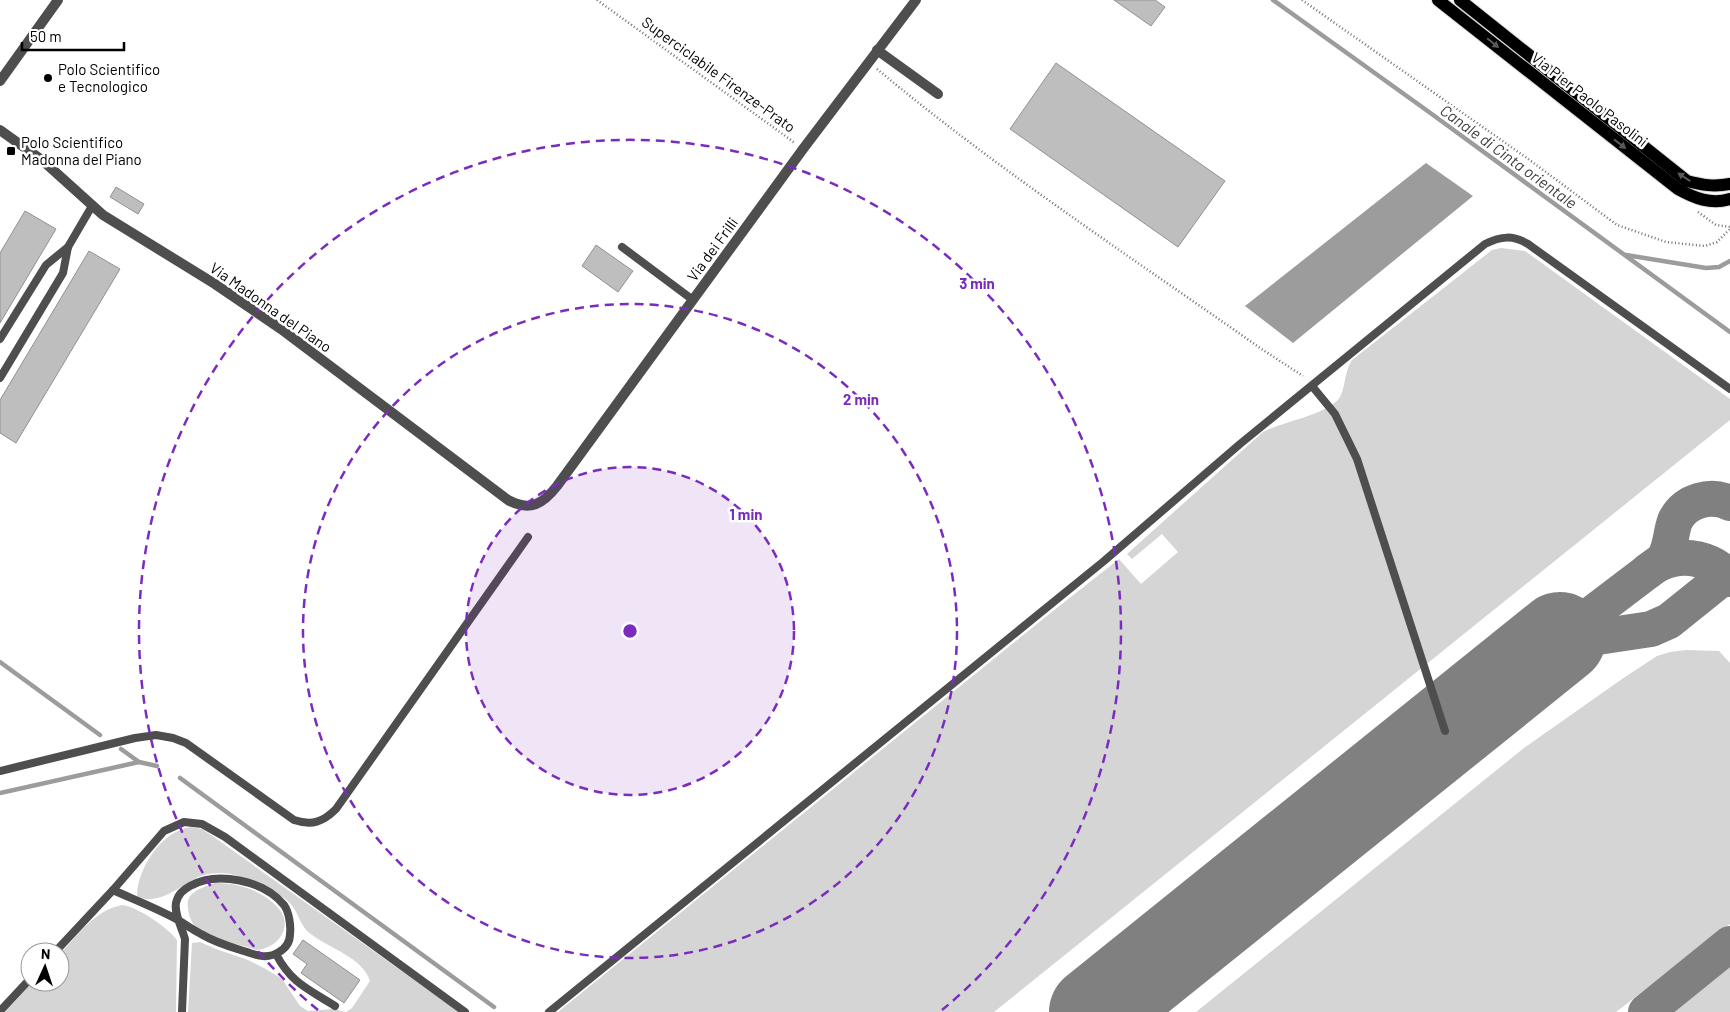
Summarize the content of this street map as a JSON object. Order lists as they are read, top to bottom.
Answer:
{
  "streets": {
    "main road": ["Via Pier Paolo Pasolini"],
    "street": ["Via dei Frilli", "Via Madonna del Piano"],
    "path": ["Superciclabile Firenze-Prato"]
  },
  "crossings": [
    ["Superciclabile Firenze-Prato", "Via dei Frilli"],
    ["Via dei Frilli", "Via Madonna del Piano"]
  ],
  "water": ["Canale di Cinta orientale"],
  "places": {
    "other": ["Polo Scientifico e Tecnologico"],
    "transit": ["Polo Scientifico Madonna del Piano"]
  },
  "scale_bar": "50 m",
  "north": "top",
  "rings": ["3 min", "2 min", "1 min"]
}
